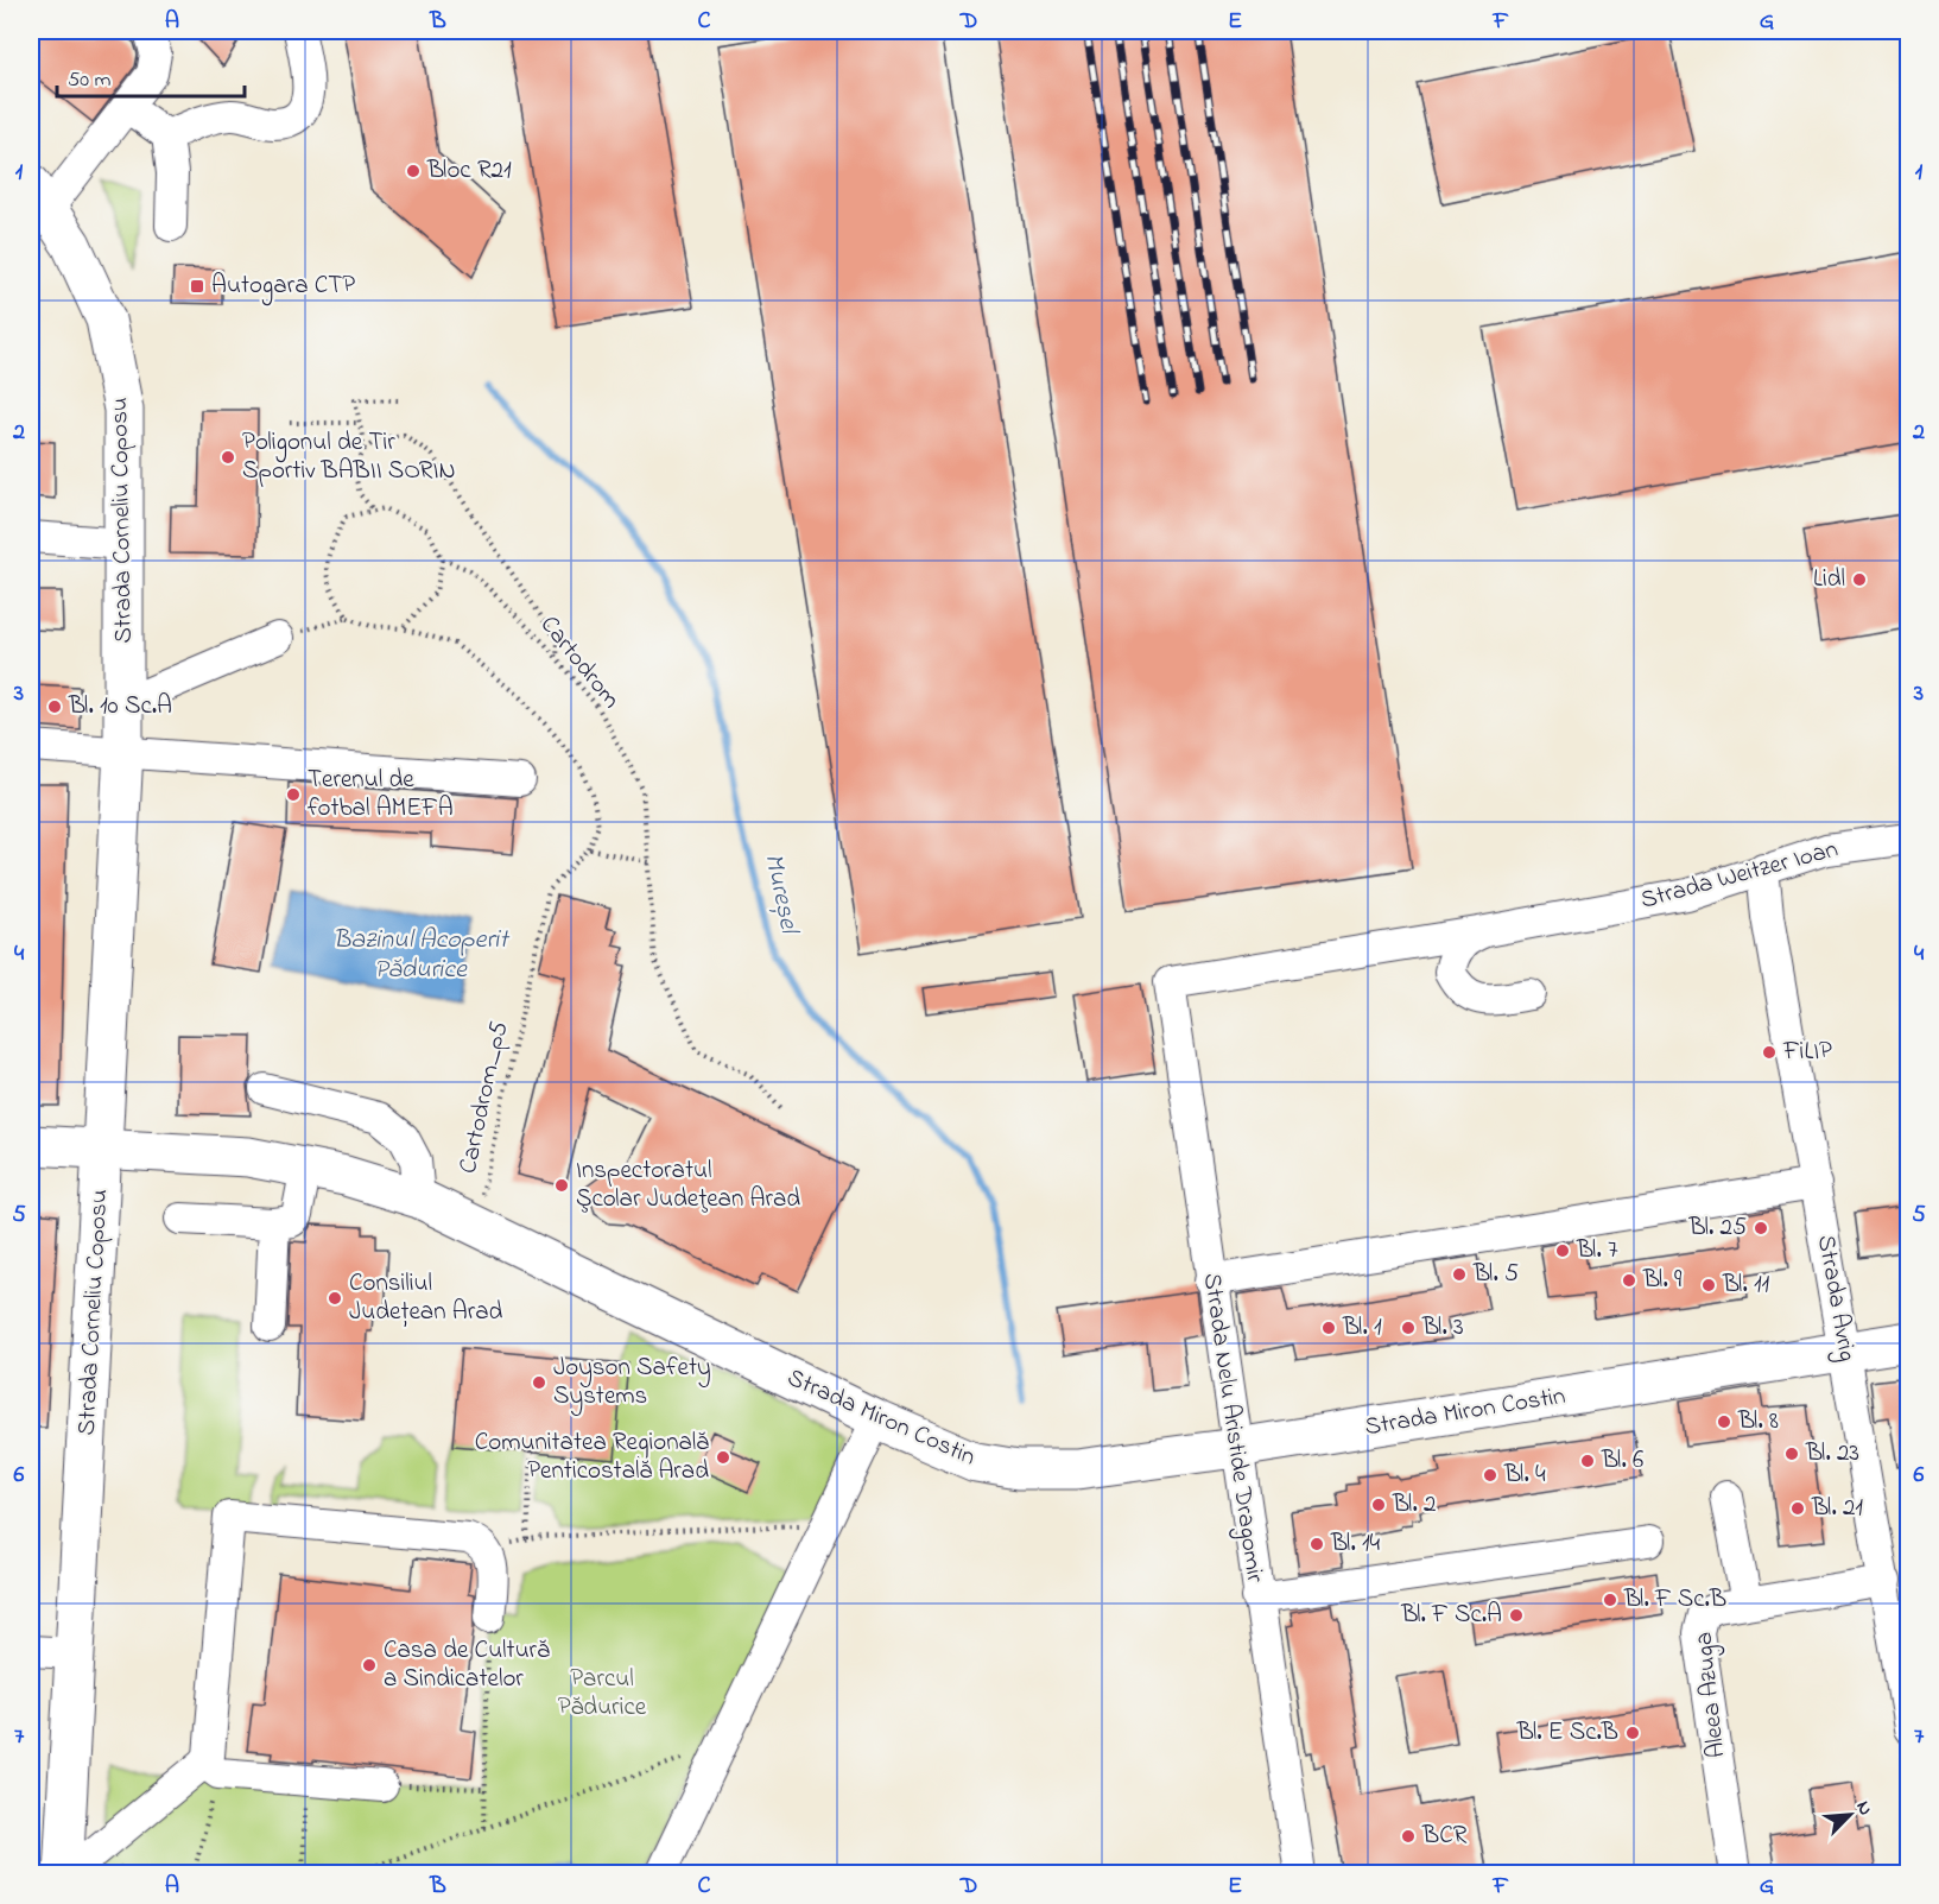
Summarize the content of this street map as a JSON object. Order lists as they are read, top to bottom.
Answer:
{
  "streets": {
    "main road": ["Strada Corneliu Coposu", "Strada Miron Costin"],
    "street": [
      "Strada Weitzer Ioan",
      "Strada Avrig",
      "Strada Nelu Aristide Dragomir",
      "Aleea Azuga"
    ],
    "path": ["Cartodrom", "Cartodrom_p5"]
  },
  "crossings": [
    ["Strada Corneliu Coposu", "Strada Miron Costin"],
    ["Strada Weitzer Ioan", "Strada Avrig"],
    ["Strada Weitzer Ioan", "Strada Nelu Aristide Dragomir"],
    ["Cartodrom_p5", "Strada Miron Costin"],
    ["Strada Avrig", "Strada Miron Costin"],
    ["Strada Avrig", "Aleea Azuga"],
    ["Strada Miron Costin", "Strada Nelu Aristide Dragomir"]
  ],
  "water": ["Mureșel", "Bazinul Acoperit Pădurice"],
  "parks": ["Parcul Pădurice"],
  "places": {
    "other": [
      "Bloc R21",
      "Poligonul de Tir Sportiv BABII SORIN",
      "Lidl",
      "Bl. 10 Sc.A",
      "Terenul de fotbal AMEFA",
      "FiLIP",
      "Inspectoratul Şcolar Judeţean Arad",
      "Bl. 25",
      "Bl. 7",
      "Bl. 5",
      "Bl. 9",
      "Bl. 11",
      "Consiliul Județean Arad",
      "Bl. 1",
      "Bl. 3",
      "Joyson Safety Systems",
      "Bl. 8",
      "Bl. 23",
      "Comunitatea Regională Penticostală Arad",
      "Bl. 6",
      "Bl. 4",
      "Bl. 2",
      "Bl. 21",
      "Bl. 14",
      "Bl. F Sc.B",
      "Bl. F Sc.A",
      "Casa de Cultură a Sindicatelor",
      "Bl. E Sc.B",
      "BCR"
    ],
    "transit": ["Autogara CTP"]
  },
  "scale_bar": "50 m",
  "north": "top right",
  "grid": {
    "columns": [
      "A",
      "B",
      "C",
      "D",
      "E",
      "F",
      "G"
    ],
    "rows": [
      "1",
      "2",
      "3",
      "4",
      "5",
      "6",
      "7"
    ]
  }
}
